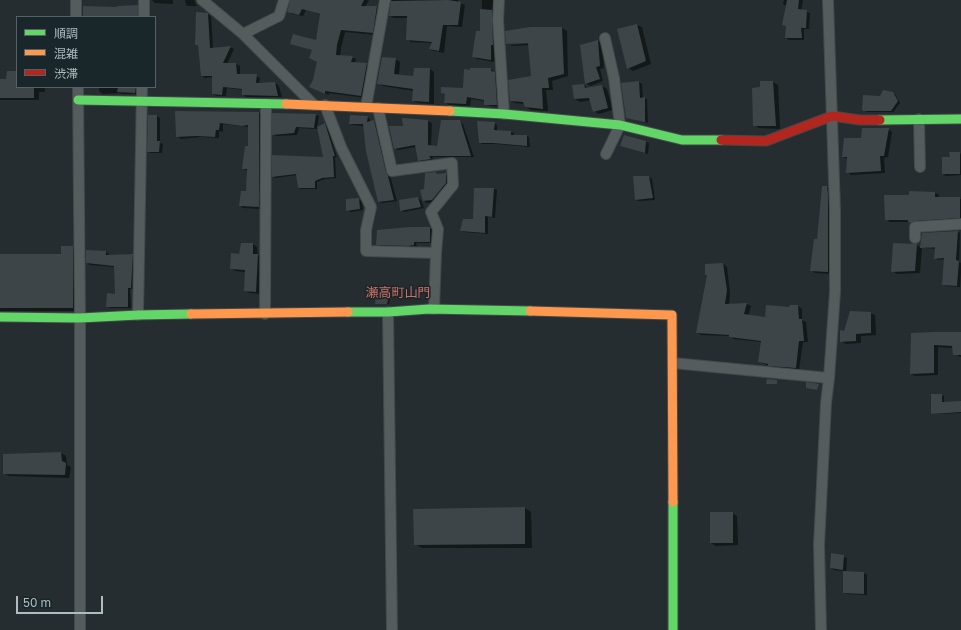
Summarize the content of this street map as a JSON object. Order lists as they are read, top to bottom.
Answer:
{
  "districts": ["瀬高町山門"],
  "legend": ["順調", "混雑", "渋滞"],
  "scale_bar": "50 m"
}
